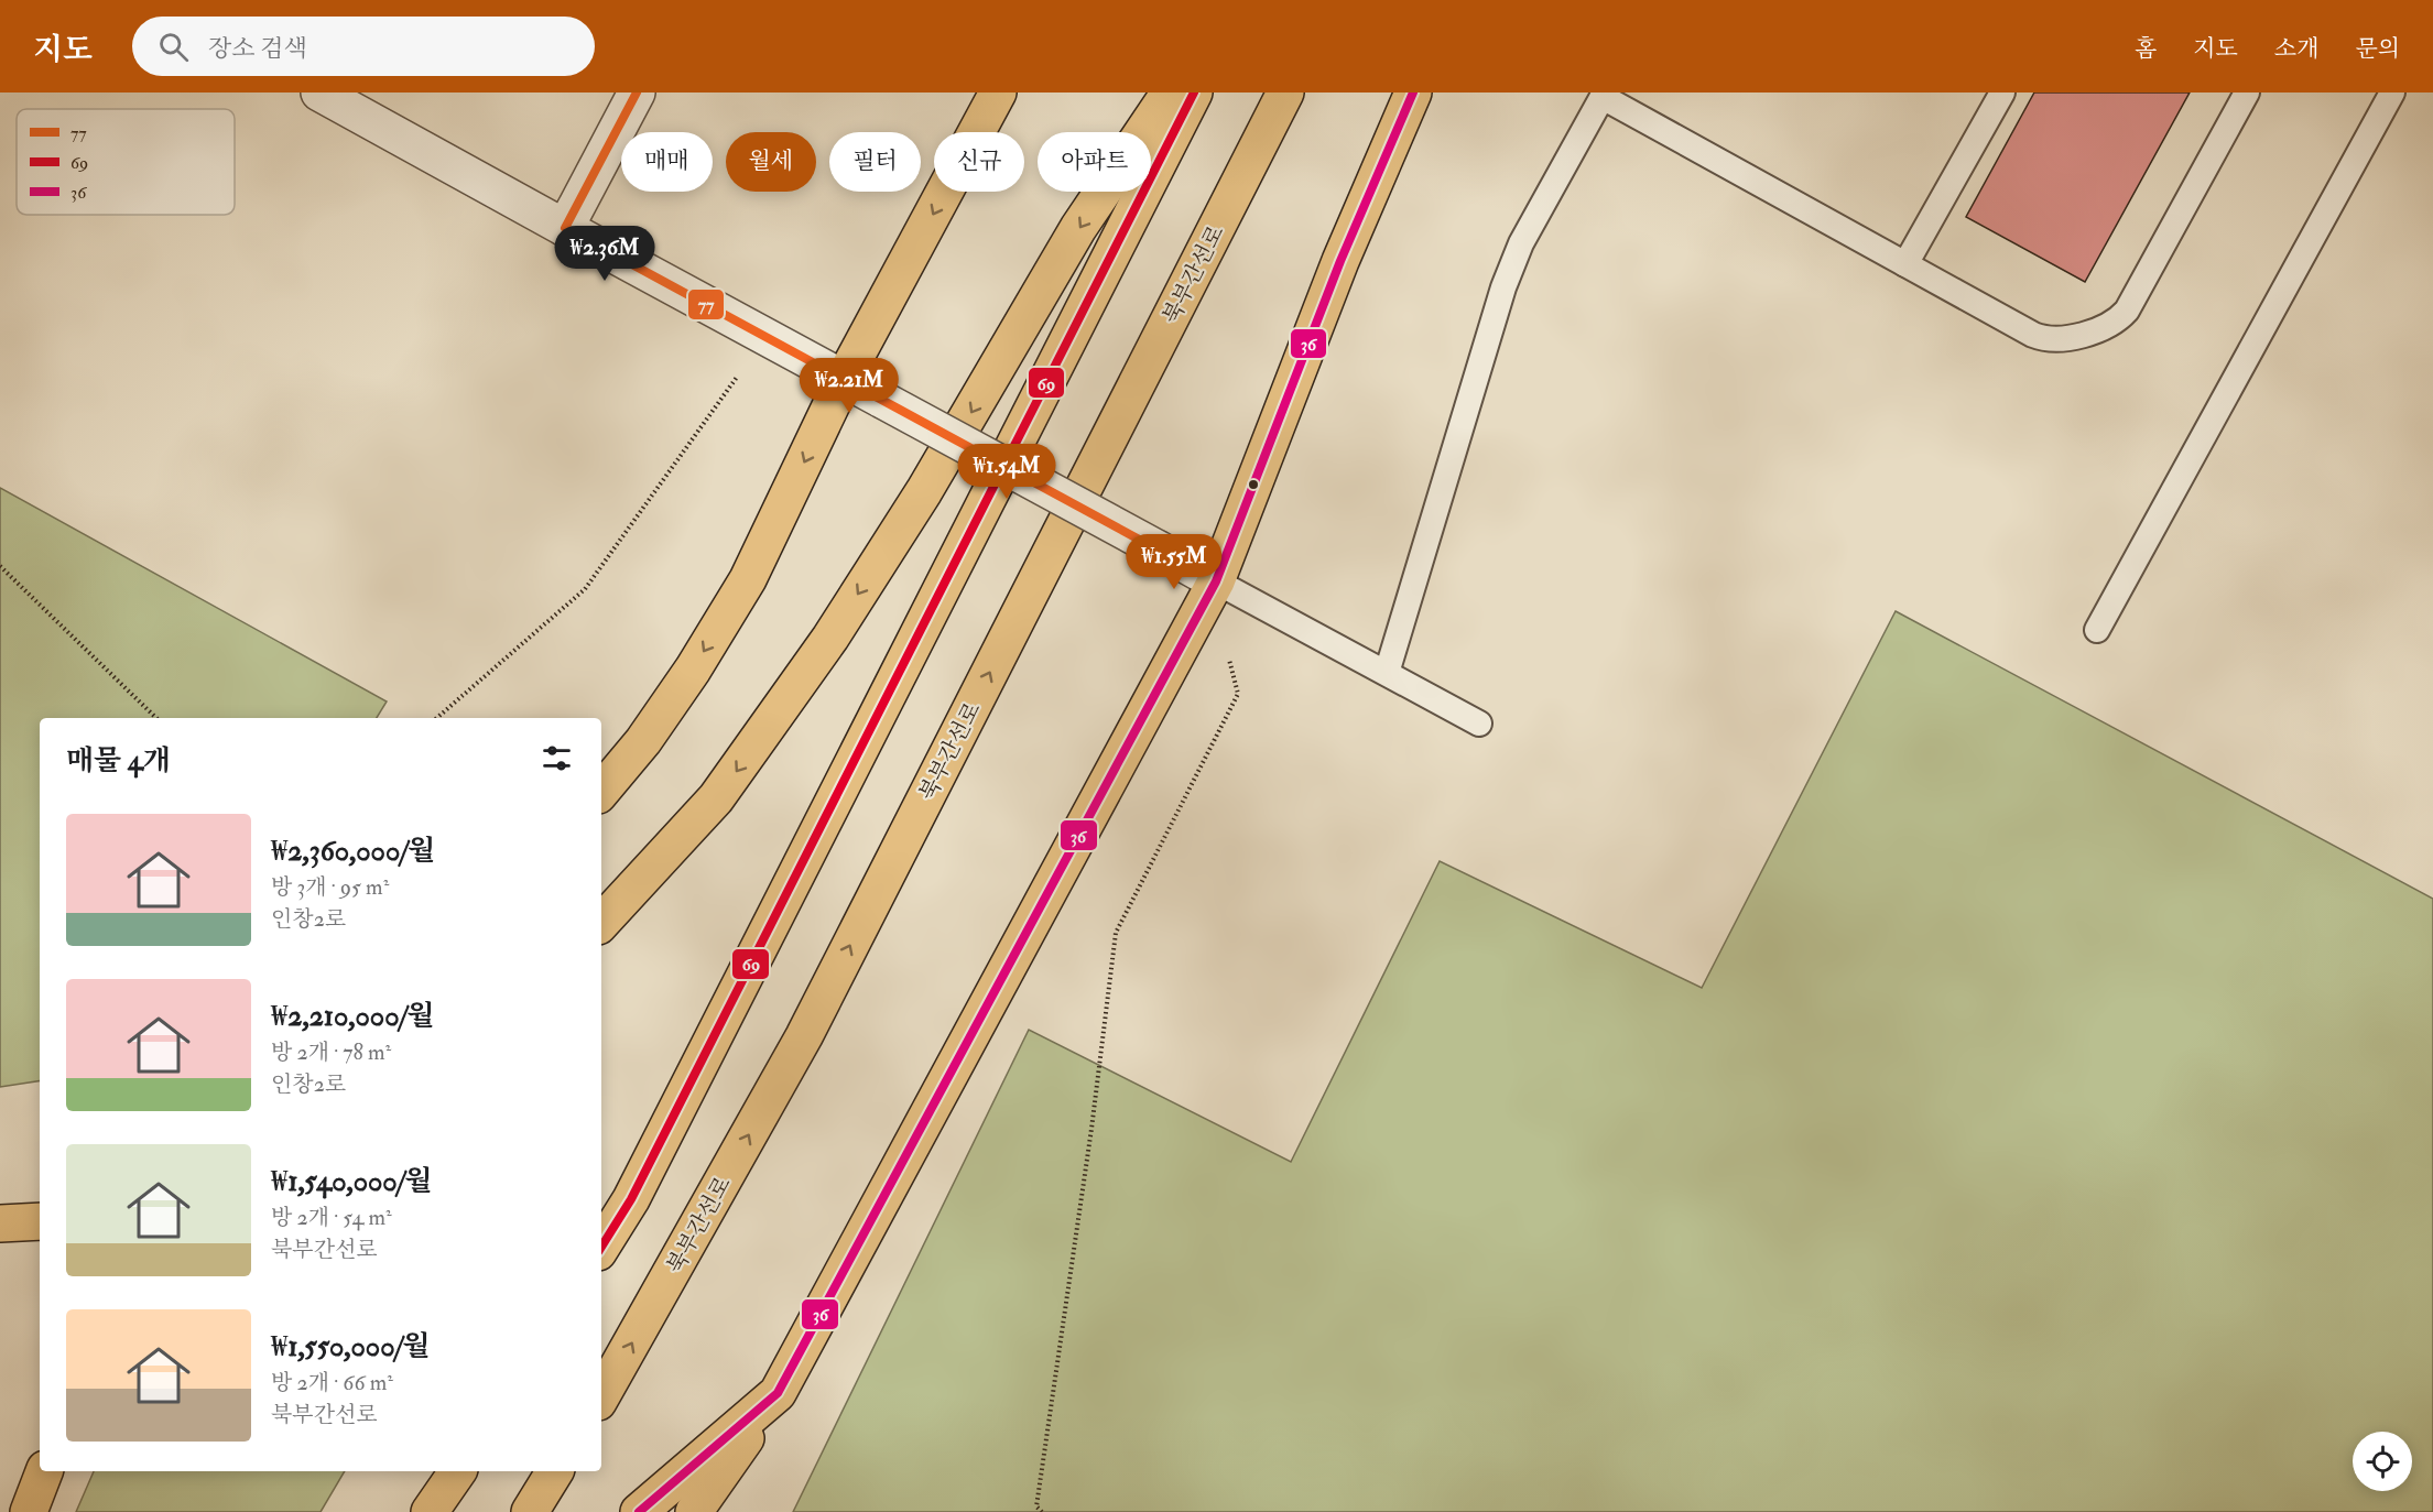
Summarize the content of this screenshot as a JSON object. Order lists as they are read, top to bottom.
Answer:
{
  "streets": {
    "highway": ["북부간선로"]
  },
  "lines": ["transit line 77", "transit line 69", "transit line 36"],
  "legend": ["77", "69", "36"],
  "page": {
    "header": "지도",
    "search": "장소 검색",
    "nav": [
      "홈",
      "지도",
      "소개",
      "문의"
    ],
    "chip": [
      "매매",
      "월세",
      "필터",
      "신규",
      "아파트"
    ],
    "price": [
      "₩2.36M",
      "₩2.21M",
      "₩1.54M",
      "₩1.55M"
    ],
    "heading": "매물 4개",
    "list": [
      {
        "name": "₩2,360,000/월",
        "note": "방 3개 · 95 m² · 인창2로"
      },
      {
        "name": "₩2,210,000/월",
        "note": "방 2개 · 78 m² · 인창2로"
      },
      {
        "name": "₩1,540,000/월",
        "note": "방 2개 · 54 m² · 북부간선로"
      },
      {
        "name": "₩1,550,000/월",
        "note": "방 2개 · 66 m² · 북부간선로"
      }
    ]
  }
}
